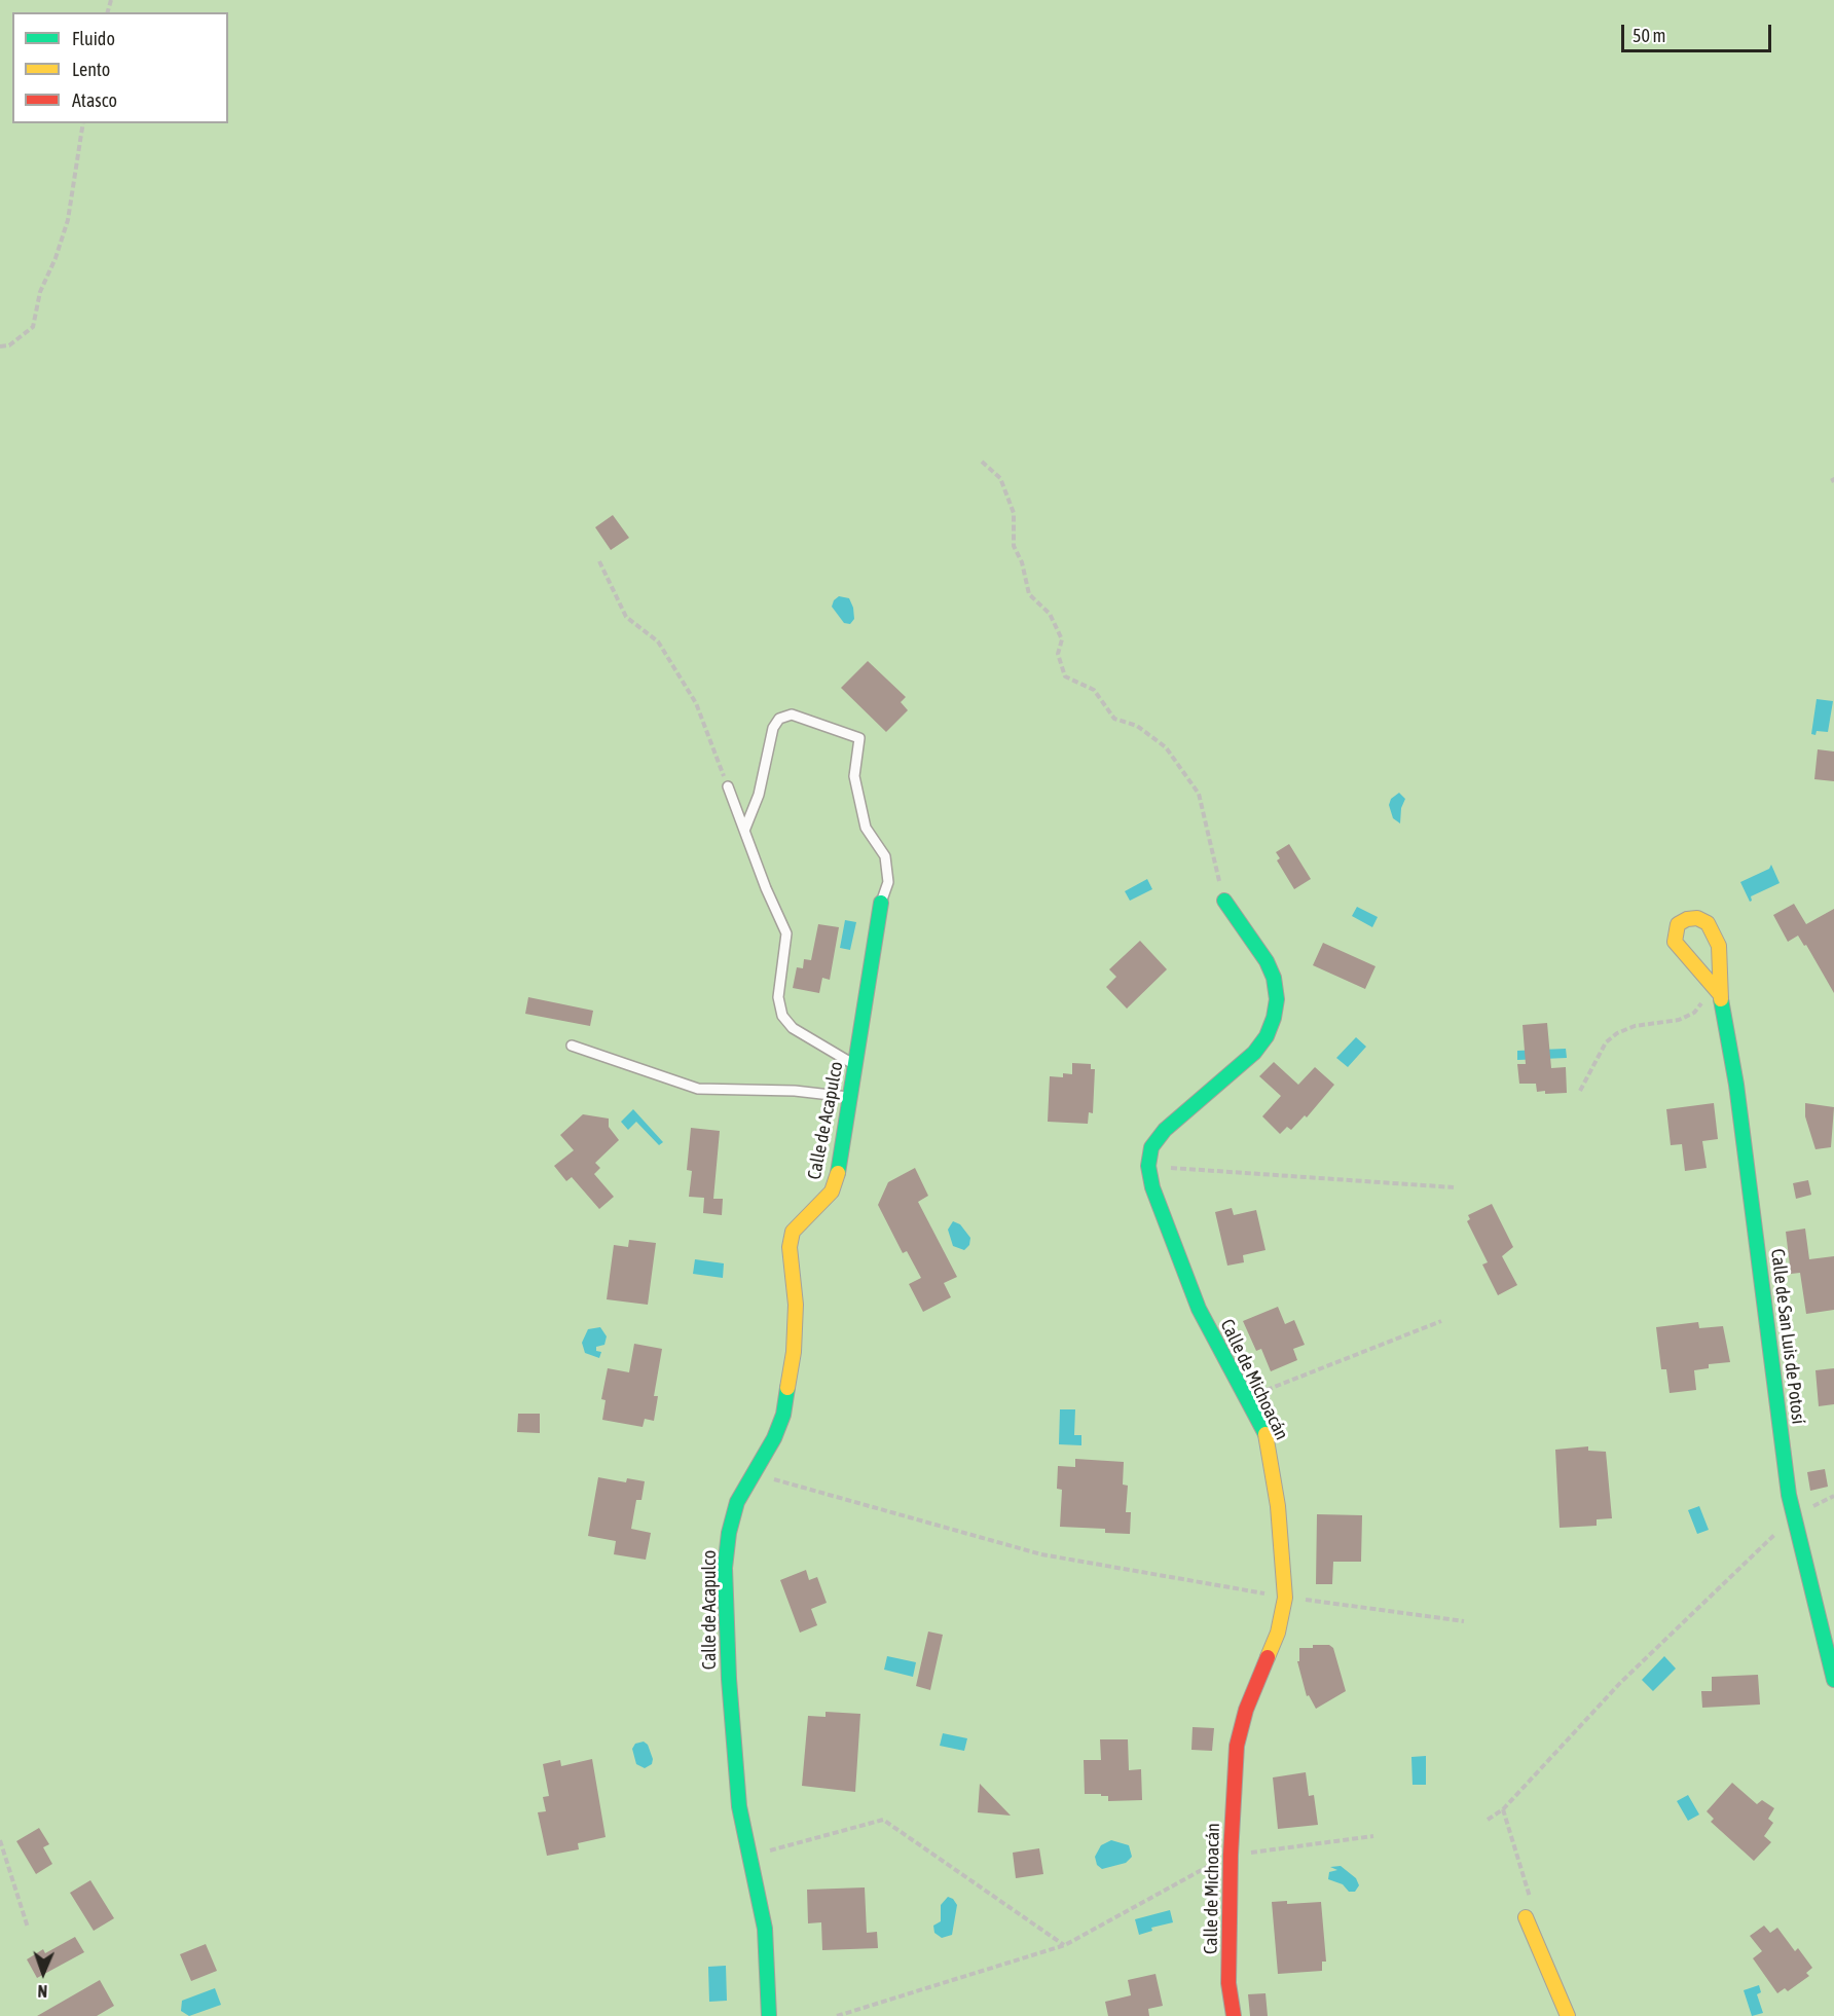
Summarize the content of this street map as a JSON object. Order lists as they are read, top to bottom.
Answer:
{
  "streets": {
    "street": ["Calle de Acapulco", "Calle de San Luis de Potosí", "Calle de Michoacán"]
  },
  "legend": ["Fluido", "Lento", "Atasco"],
  "scale_bar": "50 m",
  "north": "bottom"
}
